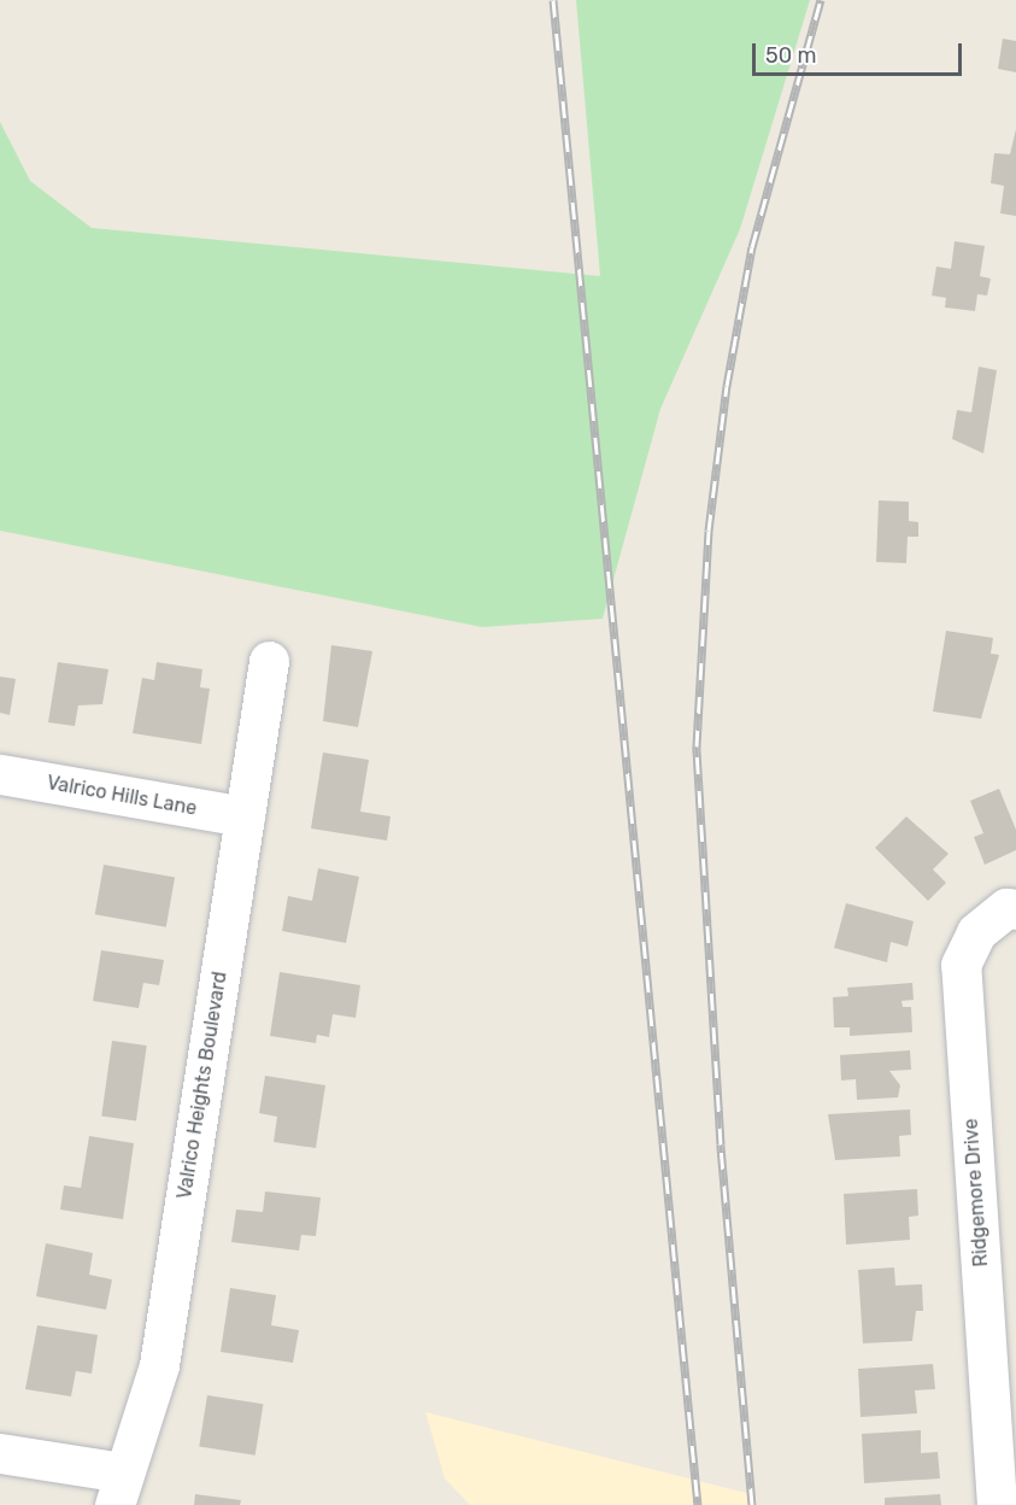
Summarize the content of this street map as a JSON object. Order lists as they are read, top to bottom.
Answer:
{
  "streets": {
    "street": ["Valrico Hills Lane", "Valrico Heights Boulevard", "Ridgemore Drive"]
  },
  "crossings": [
    ["Valrico Hills Lane", "Valrico Heights Boulevard"]
  ],
  "scale_bar": "50 m"
}
